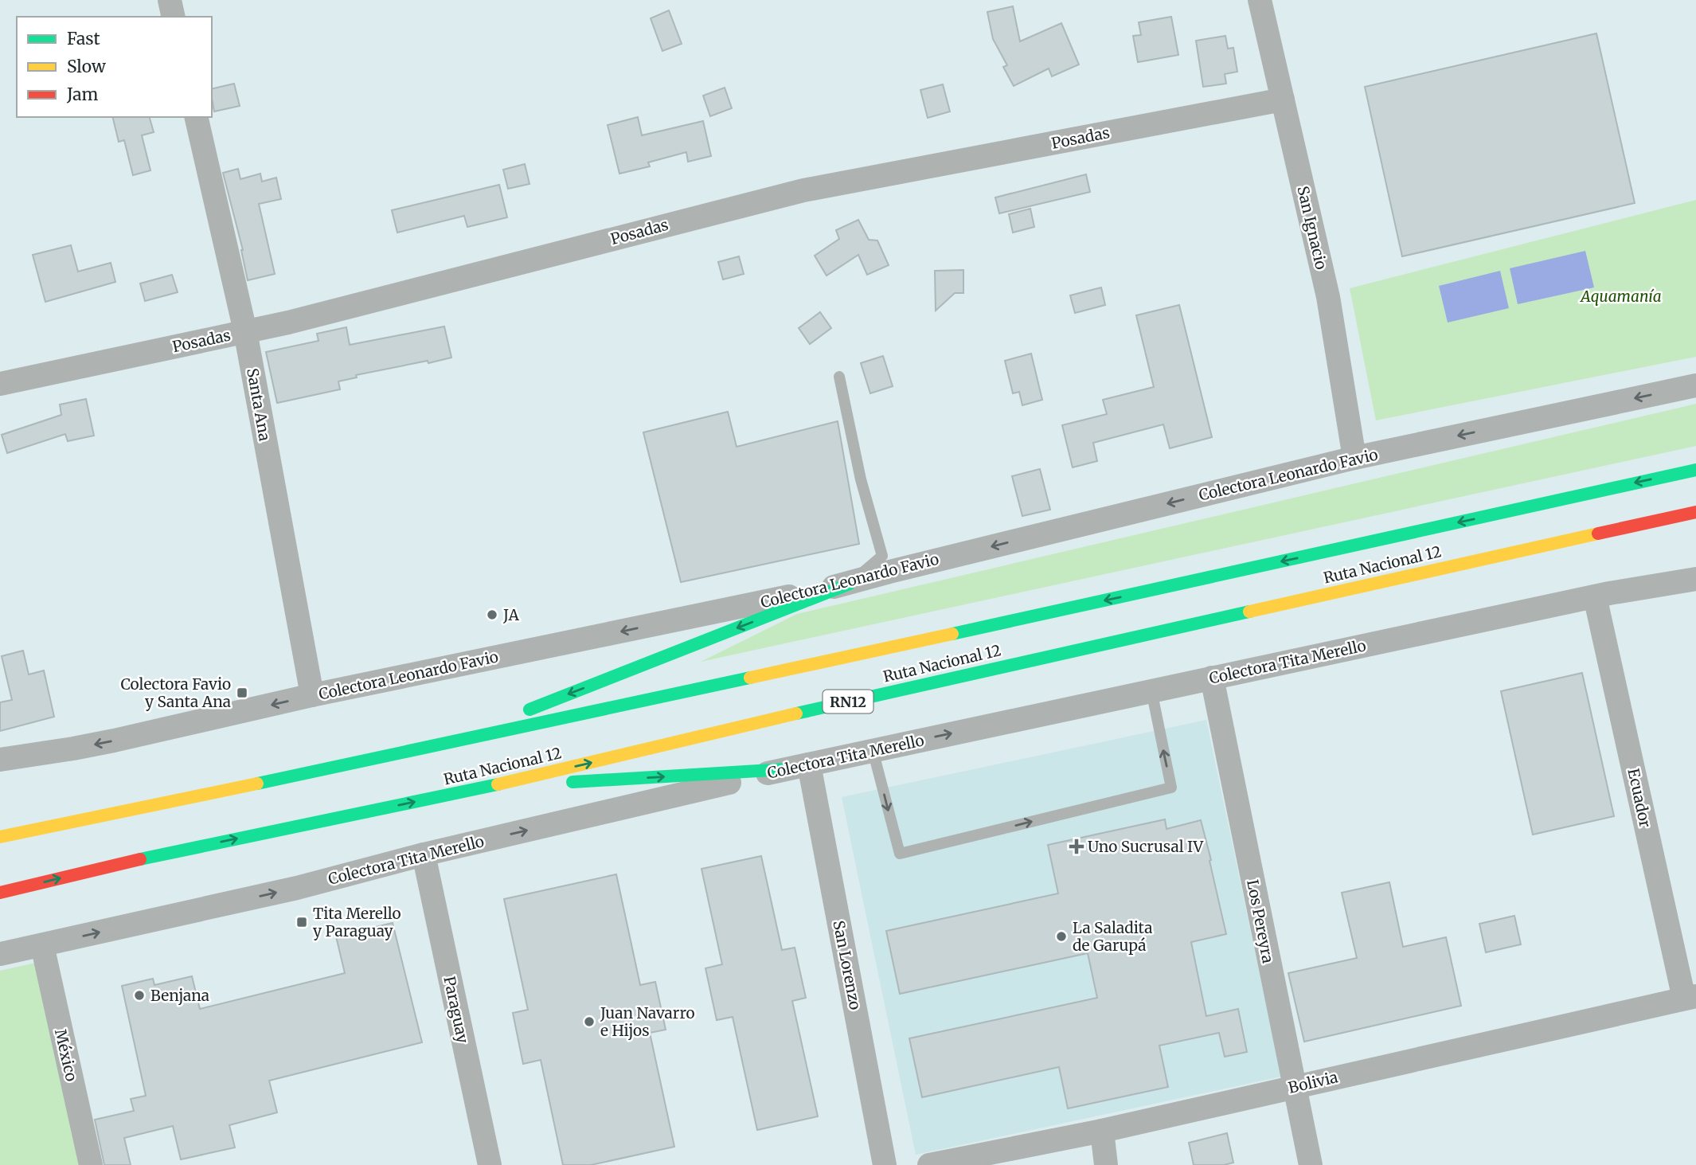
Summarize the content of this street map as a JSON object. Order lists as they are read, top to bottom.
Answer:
{
  "streets": {
    "highway": ["Ruta Nacional 12", "RN12"],
    "street": [
      "Posadas",
      "San Ignacio",
      "Santa Ana",
      "Colectora Leonardo Favio",
      "Colectora Tita Merello",
      "Ecuador",
      "Los Pereyra",
      "San Lorenzo",
      "Paraguay",
      "México",
      "Bolivia"
    ]
  },
  "crossings": [
    ["Posadas", "San Ignacio"],
    ["Posadas", "Santa Ana"],
    ["San Ignacio", "Colectora Leonardo Favio"],
    ["Santa Ana", "Colectora Leonardo Favio"],
    ["Colectora Tita Merello", "Ecuador"],
    ["Colectora Tita Merello", "Los Pereyra"],
    ["Colectora Tita Merello", "San Lorenzo"],
    ["Colectora Tita Merello", "Paraguay"],
    ["Colectora Tita Merello", "México"],
    ["Ecuador", "Bolivia"],
    ["Los Pereyra", "Bolivia"]
  ],
  "one_way": ["Colectora Leonardo Favio", "Colectora Tita Merello"],
  "parks": ["Aquamanía"],
  "places": {
    "other": [
      "JA",
      "La Saladita de Garupá",
      "Benjana",
      "Juan Navarro e Hijos"
    ],
    "transit": ["Colectora Favio y Santa Ana", "Tita Merello y Paraguay"],
    "health": ["Uno Sucrusal IV"]
  },
  "legend": ["Fast", "Slow", "Jam"]
}
